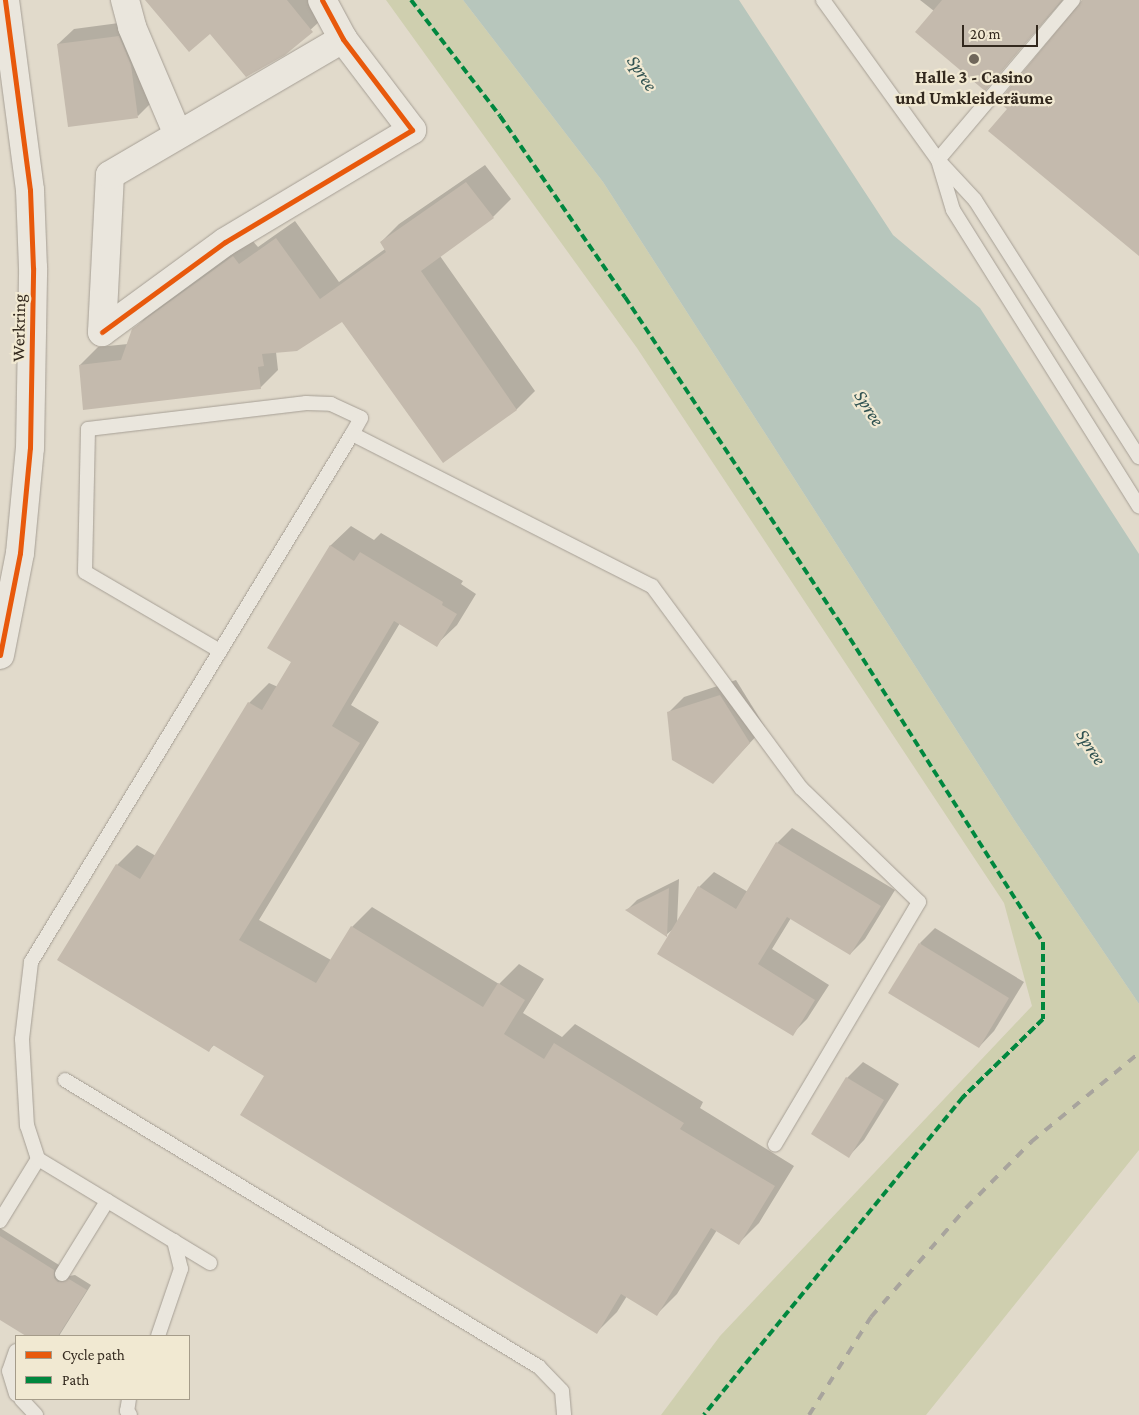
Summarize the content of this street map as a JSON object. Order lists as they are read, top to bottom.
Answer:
{
  "streets": {
    "street": ["Werkring"]
  },
  "water": ["Spree"],
  "places": ["Halle 3 - Casino und Umkleideräume"],
  "legend": ["Cycle path", "Path"],
  "scale_bar": "20 m"
}
